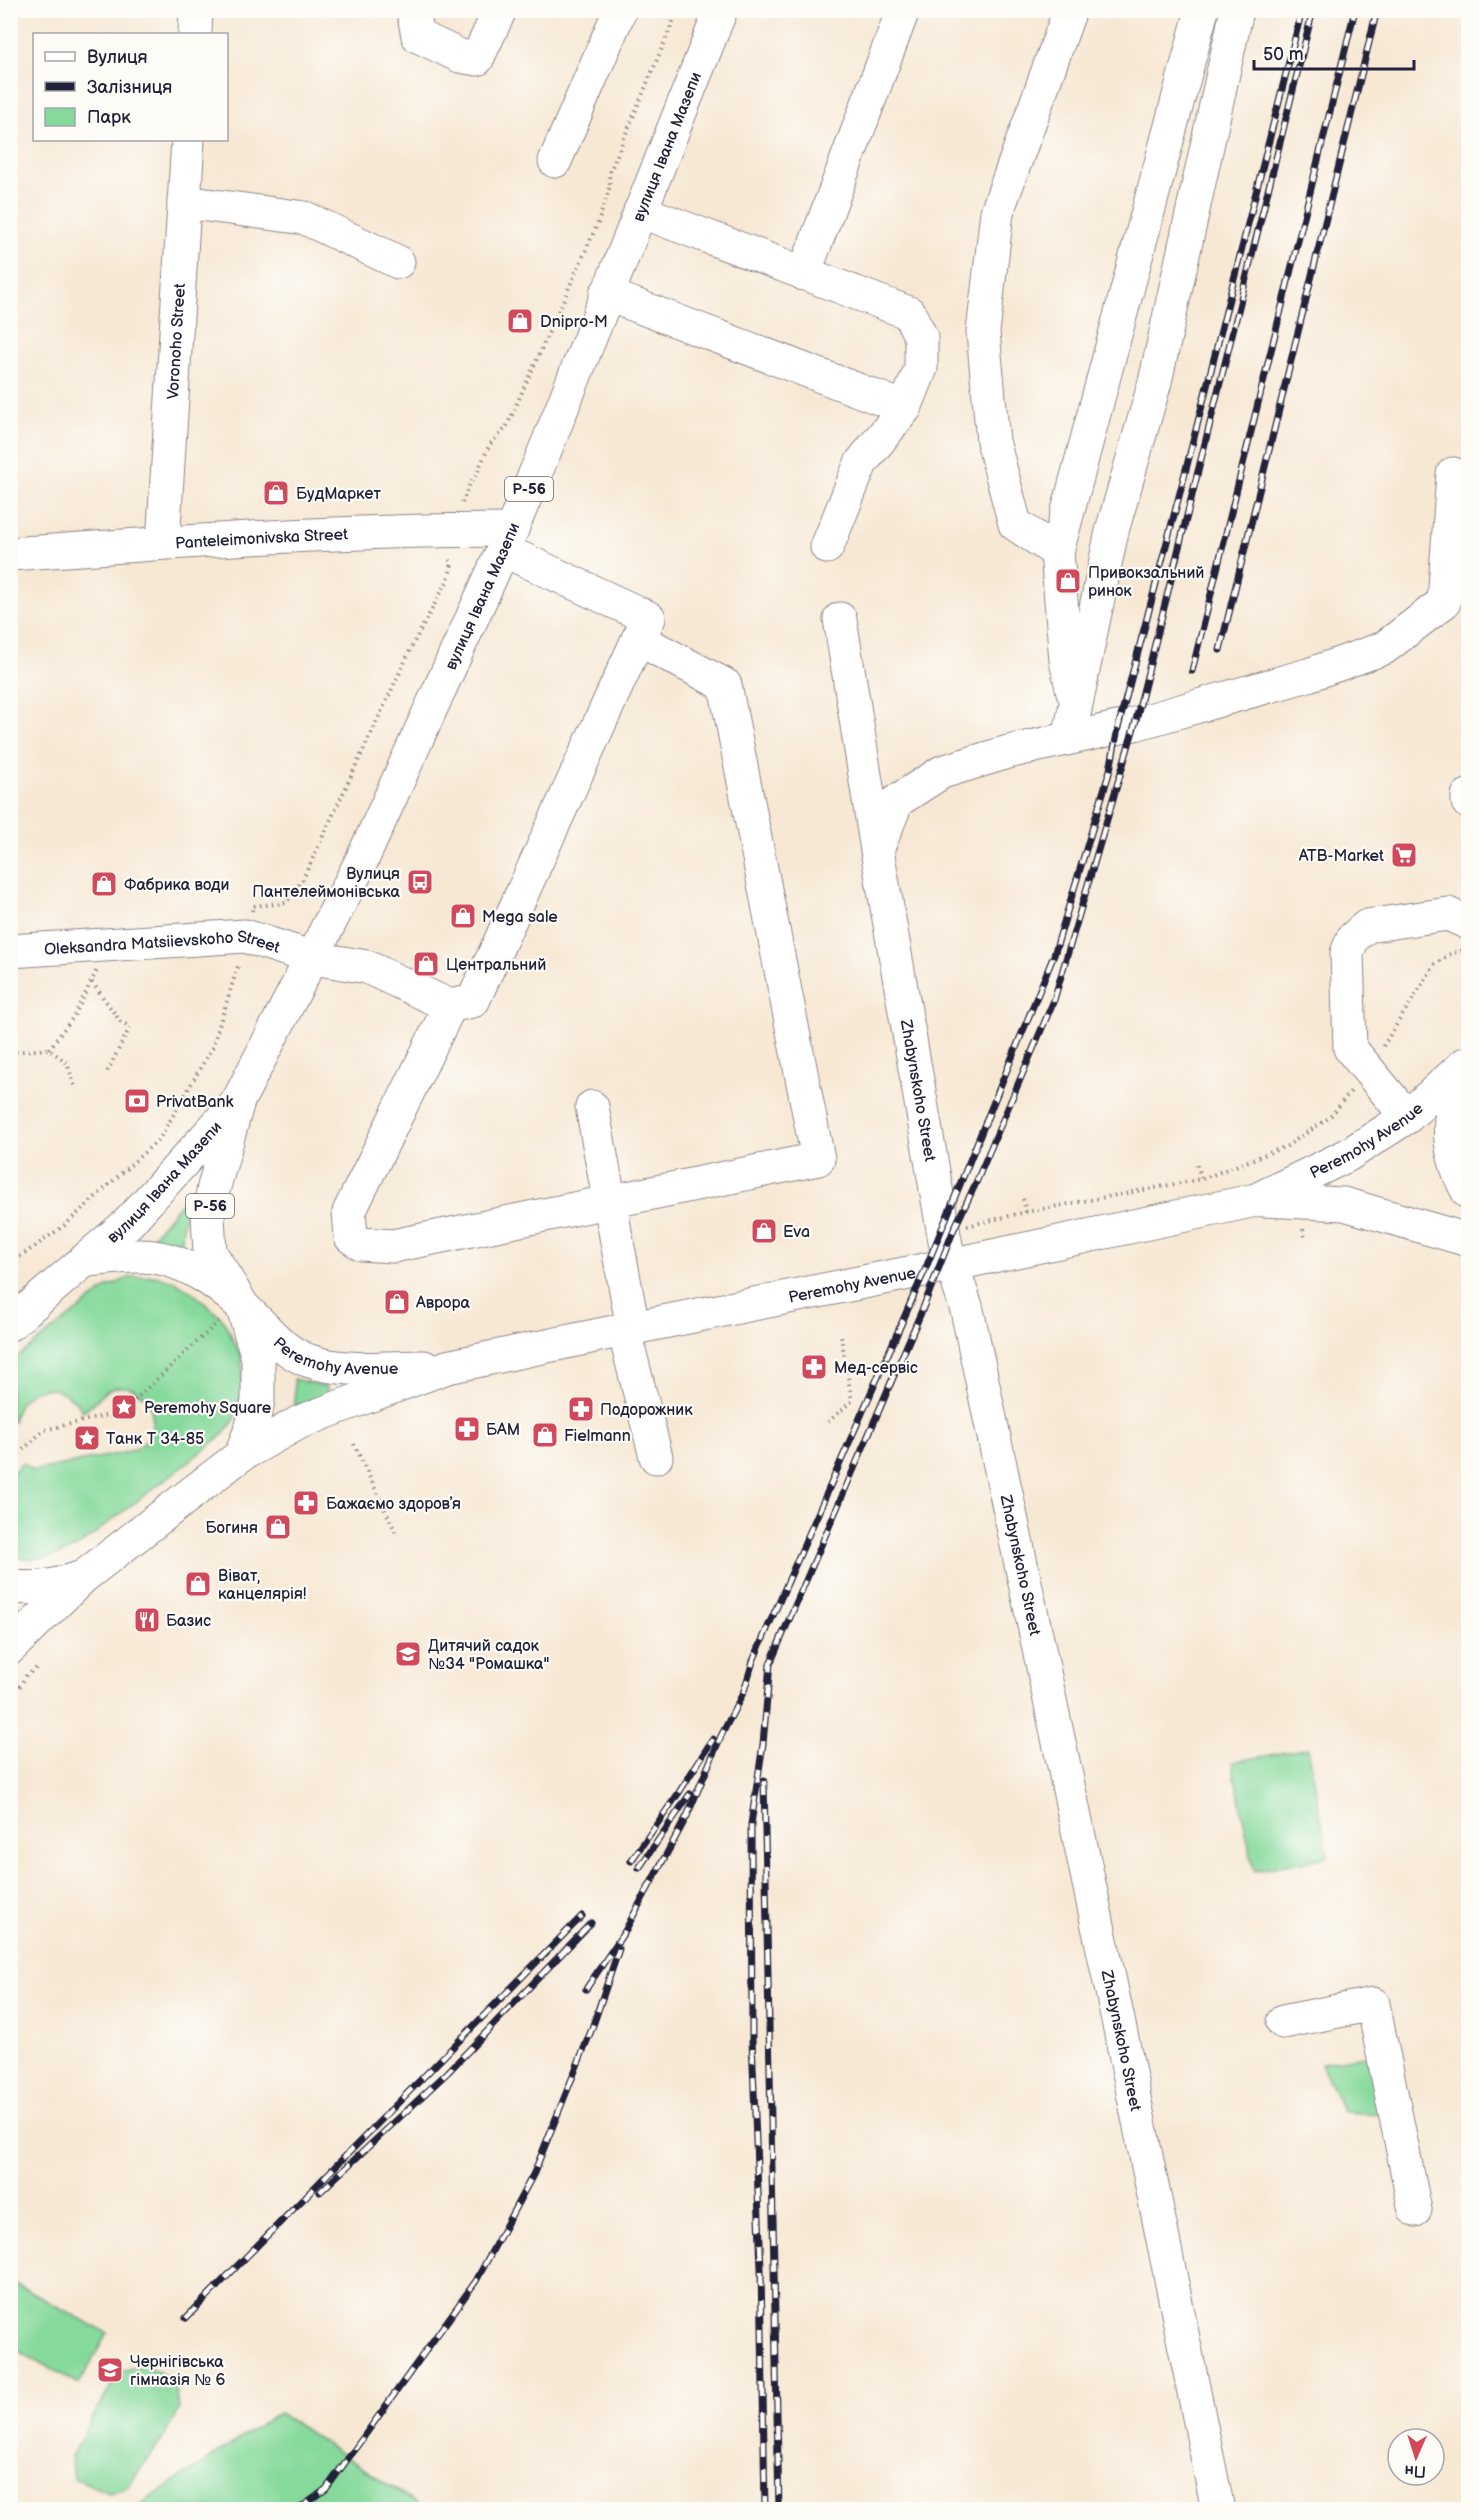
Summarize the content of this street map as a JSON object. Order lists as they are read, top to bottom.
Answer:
{
  "streets": {
    "main road": [
      "вулиця Івана Мазепи",
      "Voronoho Street",
      "Р-56",
      "Panteleimonivska Street",
      "Oleksandra Matsiievskoho Street",
      "Zhabynskoho Street",
      "Peremohy Avenue"
    ]
  },
  "crossings": [
    ["вулиця Івана Мазепи", "Р-56"],
    ["вулиця Івана Мазепи", "Panteleimonivska Street"],
    ["вулиця Івана Мазепи", "Oleksandra Matsiievskoho Street"],
    ["вулиця Івана Мазепи", "Peremohy Avenue"],
    ["Voronoho Street", "Panteleimonivska Street"],
    ["Р-56", "Peremohy Avenue"],
    ["Zhabynskoho Street", "Peremohy Avenue"]
  ],
  "places": {
    "shop": [
      "Dnipro-M",
      "БудМаркет",
      "Привокзальний ринок",
      "Фабрика води",
      "Mega sale",
      "Центральний",
      "Eva",
      "Аврора",
      "Fielmann",
      "Богиня",
      "Віват, канцелярія!"
    ],
    "supermarket": ["ATB-Market"],
    "bus stop": ["Вулиця Пантелеймонівська"],
    "bank": ["PrivatBank"],
    "pharmacy": [
      "Мед-сервіс",
      "Подорожник",
      "БАМ",
      "Бажаємо здоровʼя"
    ],
    "place": ["Peremohy Square", "Танк Т 34-85"],
    "restaurant": ["Базис"],
    "school or university": ["Дитячий садок №34 \"Ромашка\"", "Чернігівська гімназія № 6"]
  },
  "legend": ["Вулиця", "Залізниця", "Парк"],
  "scale_bar": "50 m",
  "north": "bottom"
}
